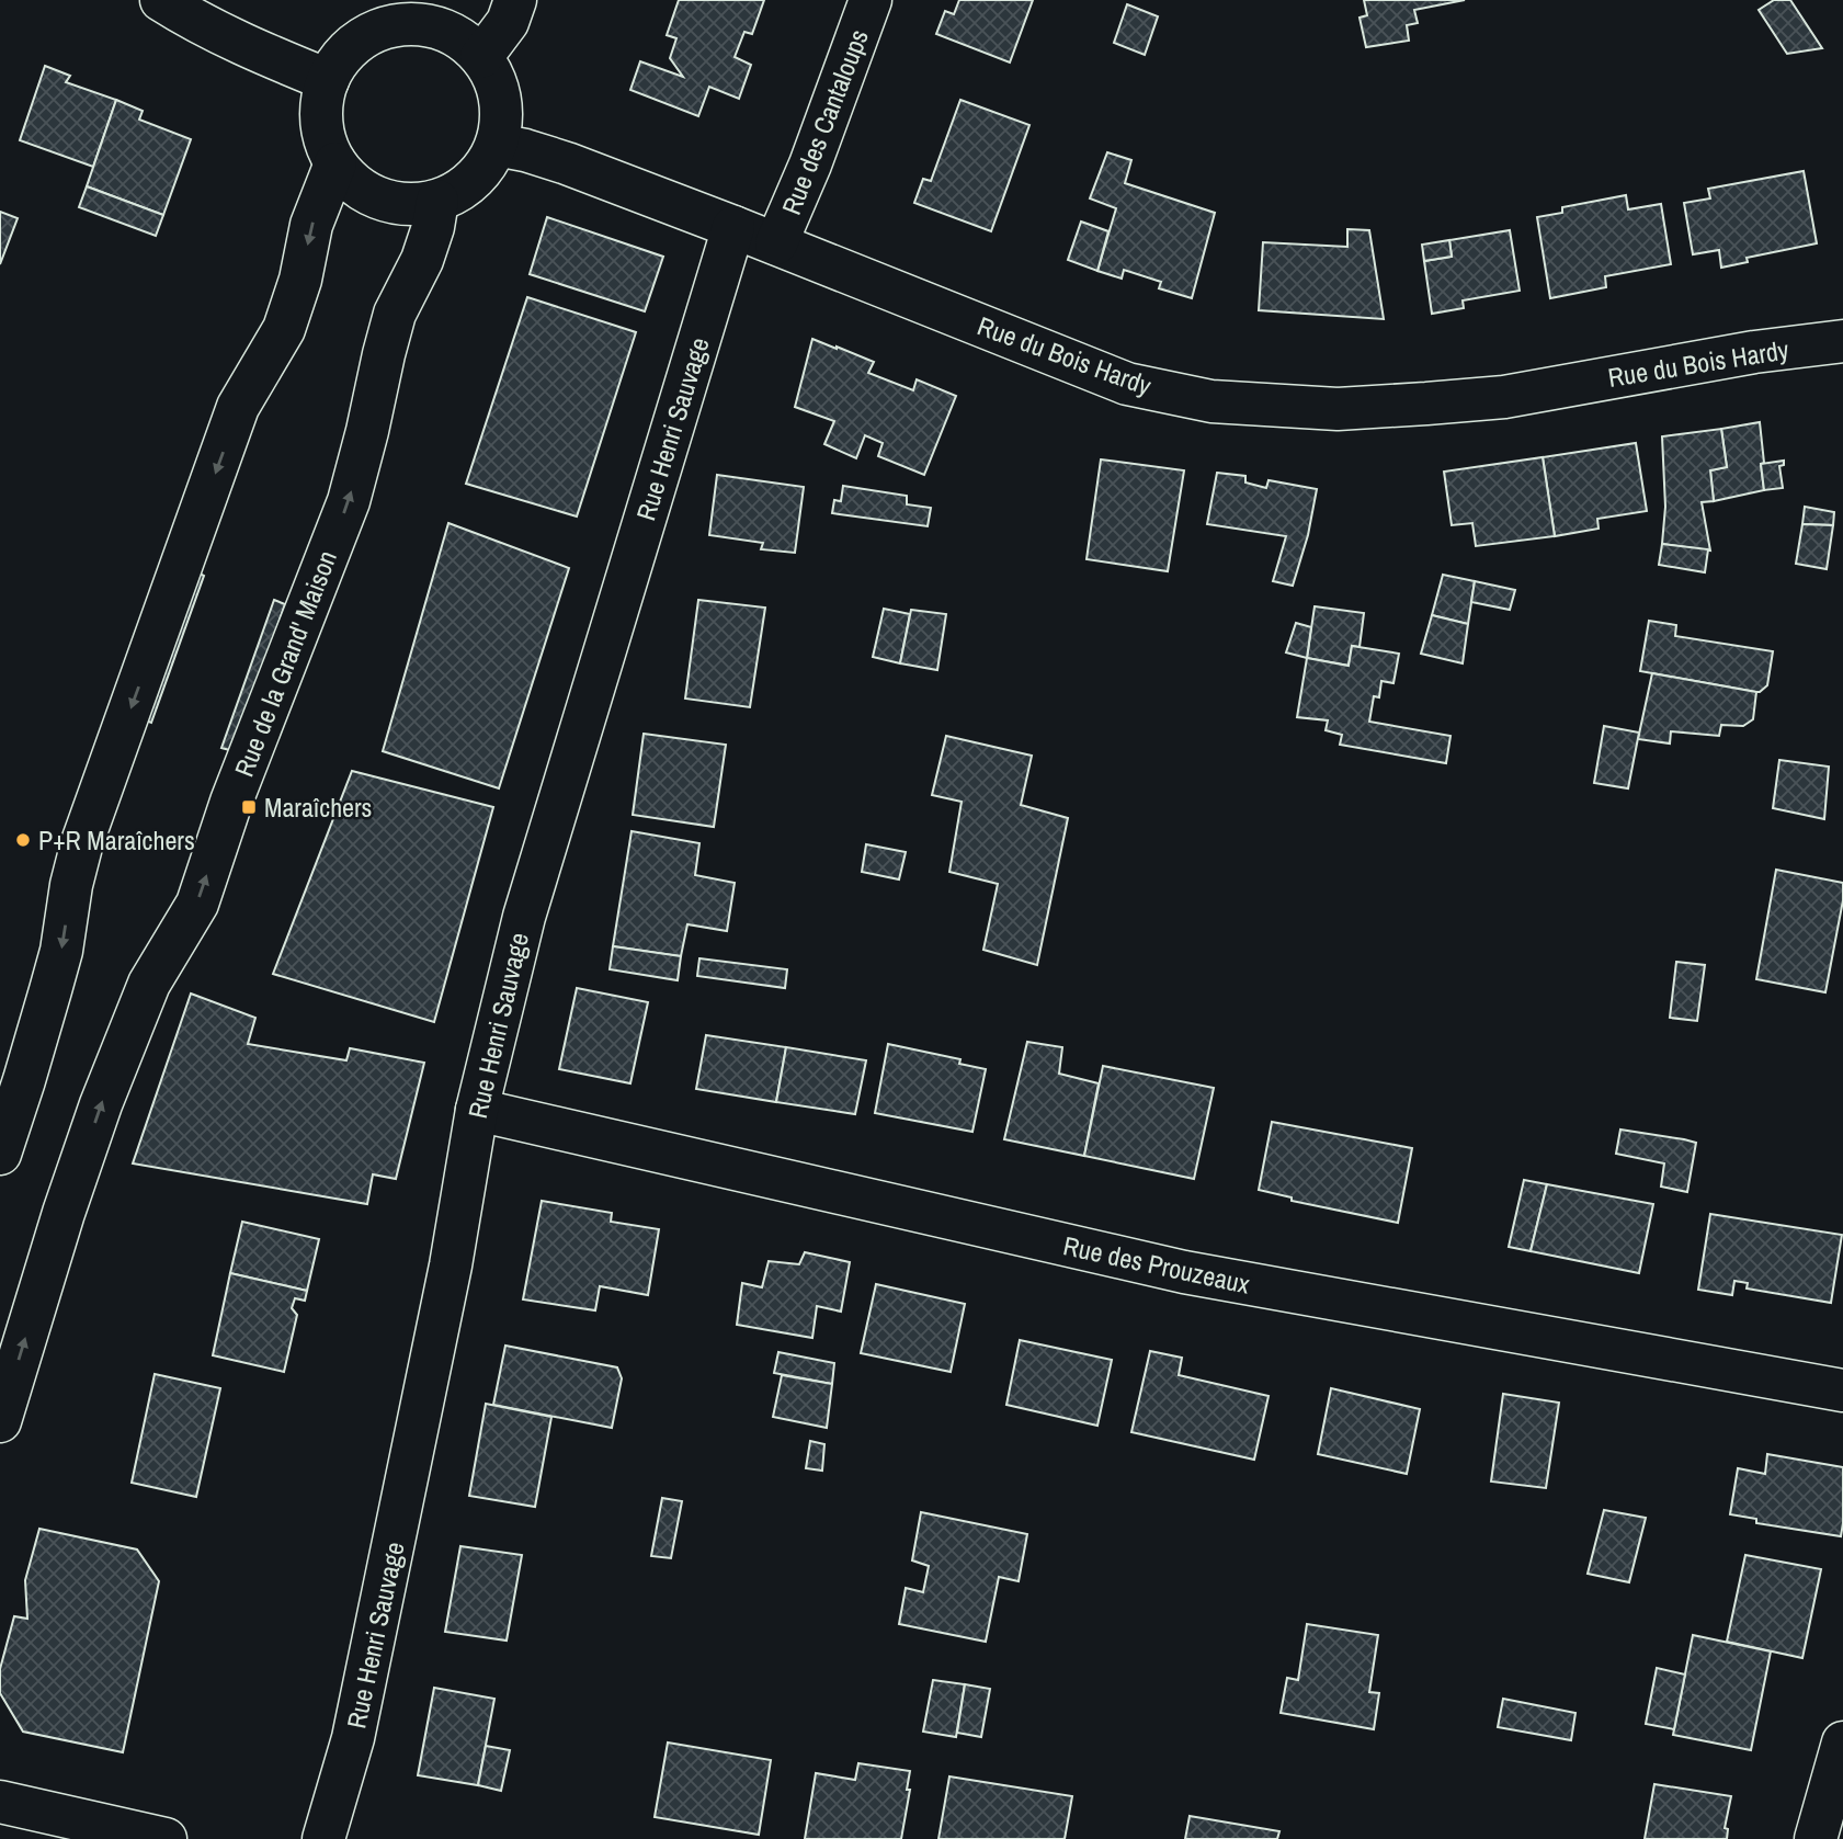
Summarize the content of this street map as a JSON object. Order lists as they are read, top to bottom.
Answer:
{
  "streets": {
    "street": [
      "Rue des Cantaloups",
      "Rue du Bois Hardy",
      "Rue Henri Sauvage",
      "Rue de la Grand' Maison",
      "Rue des Prouzeaux"
    ]
  },
  "crossings": [
    ["Rue des Cantaloups", "Rue du Bois Hardy"],
    ["Rue du Bois Hardy", "Rue Henri Sauvage"],
    ["Rue du Bois Hardy", "Rue de la Grand' Maison"],
    ["Rue Henri Sauvage", "Rue des Prouzeaux"]
  ],
  "places": {
    "transit": ["Maraîchers"],
    "other": ["P+R Maraîchers"]
  }
}
